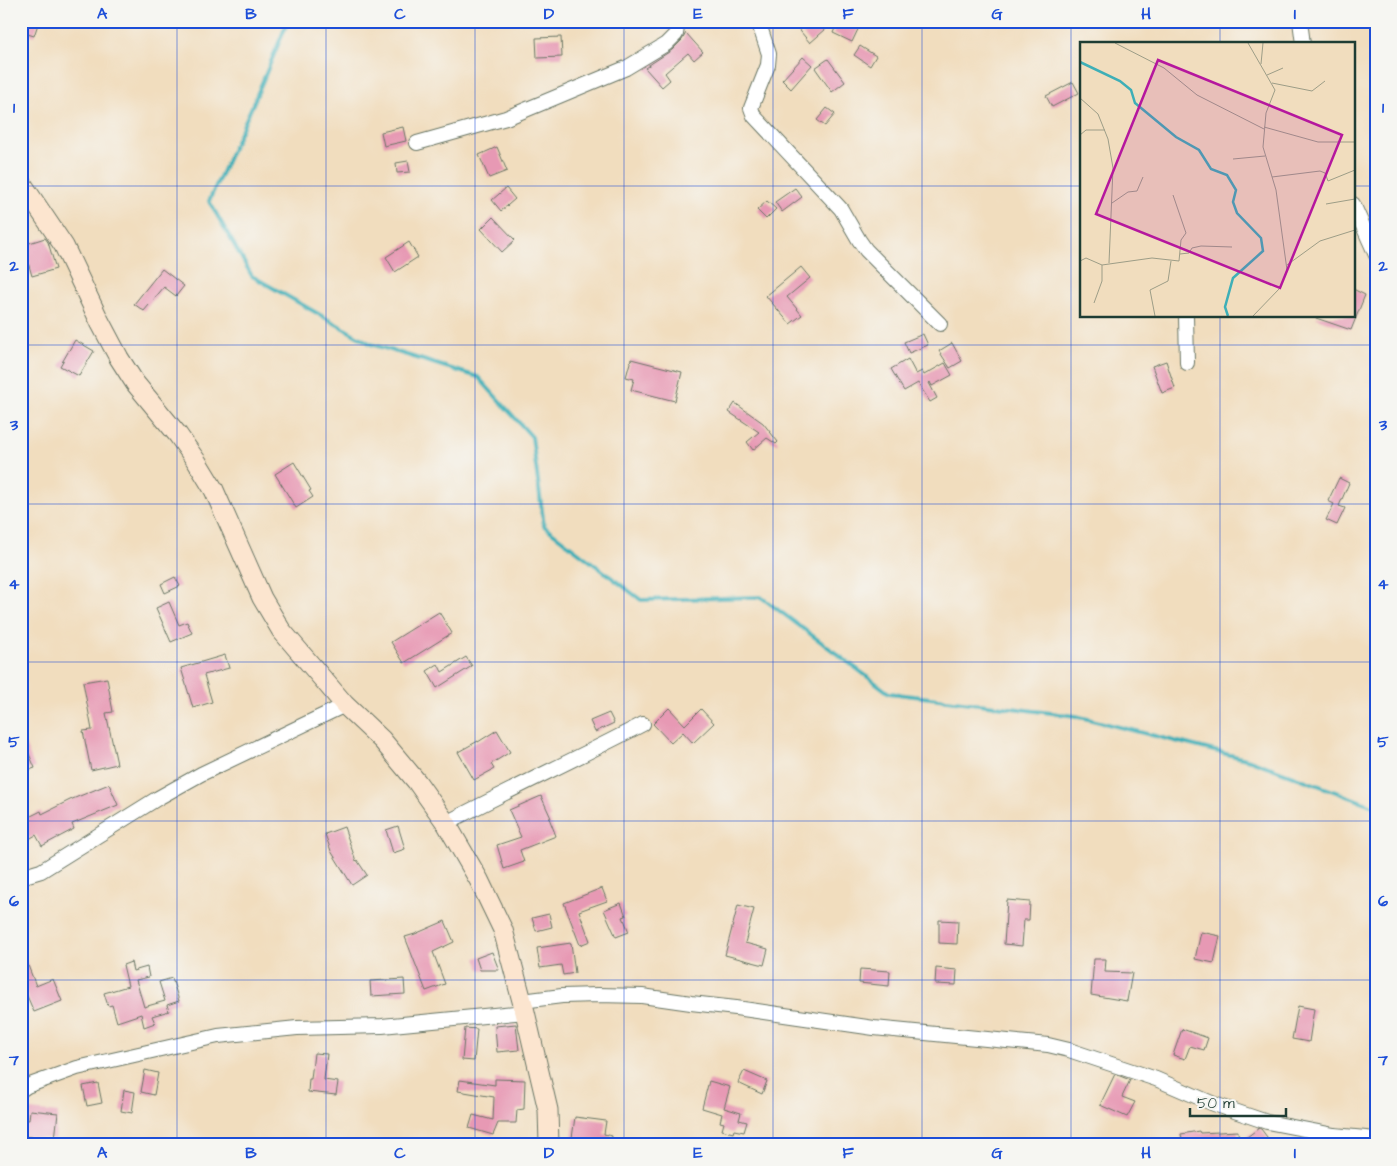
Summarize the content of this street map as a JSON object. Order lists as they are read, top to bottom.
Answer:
{
  "scale_bar": "50 m",
  "grid": {
    "columns": [
      "A",
      "B",
      "C",
      "D",
      "E",
      "F",
      "G",
      "H",
      "I"
    ],
    "rows": [
      "1",
      "2",
      "3",
      "4",
      "5",
      "6",
      "7"
    ]
  }
}
